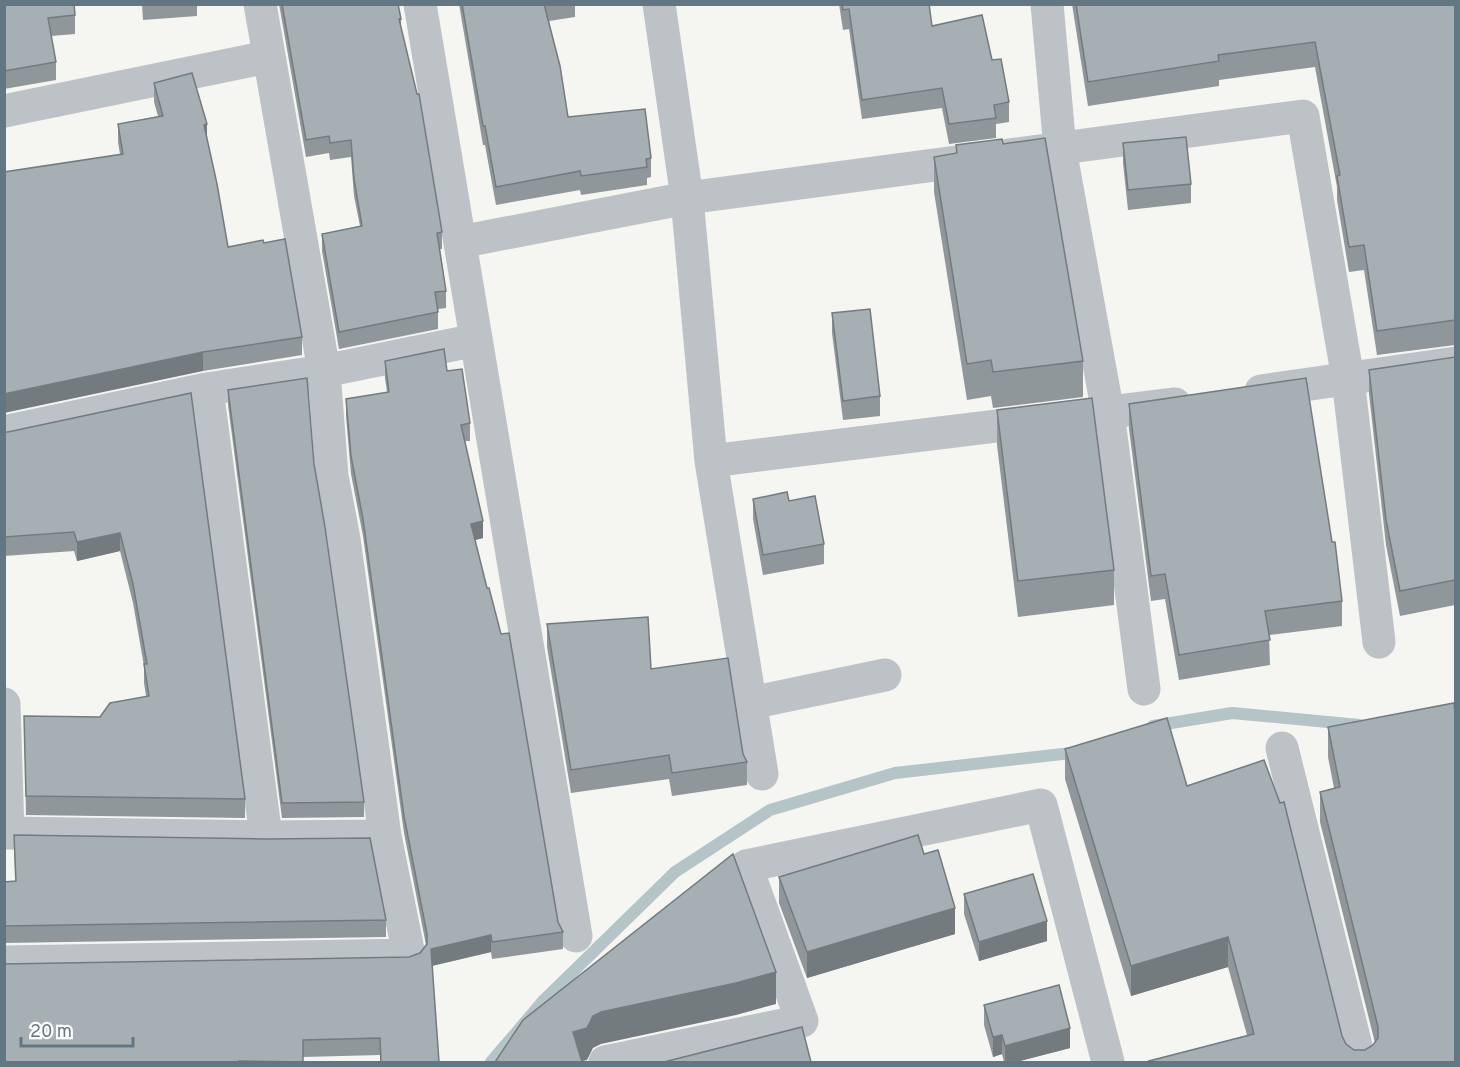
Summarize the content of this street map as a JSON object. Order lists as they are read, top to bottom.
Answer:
{
  "scale_bar": "20 m"
}
